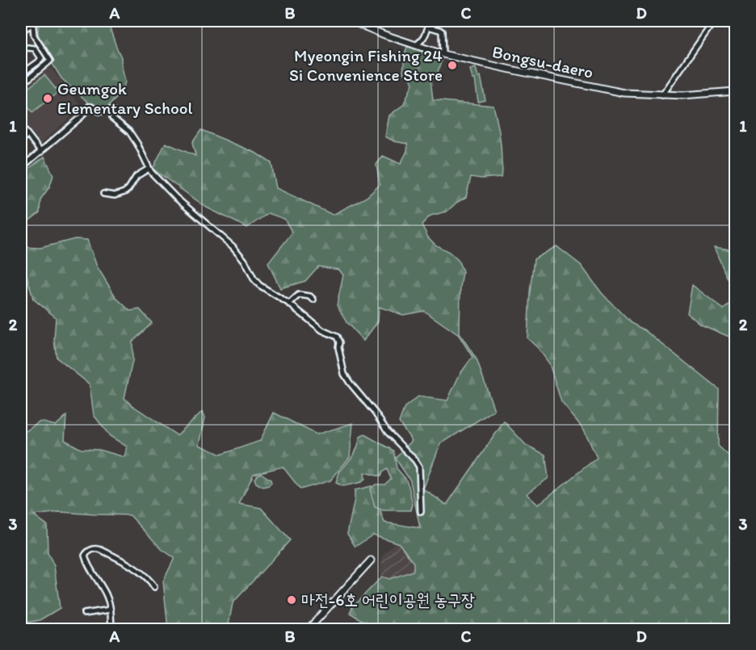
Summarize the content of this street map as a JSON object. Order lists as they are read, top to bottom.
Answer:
{
  "streets": {
    "main road": ["Bongsu-daero"]
  },
  "places": ["Myeongin Fishing 24 Si Convenience Store", "Geumgok Elementary School", "마전-6호 어린이공원 농구장"],
  "grid": {
    "columns": [
      "A",
      "B",
      "C",
      "D"
    ],
    "rows": ["1", "2", "3"]
  }
}
